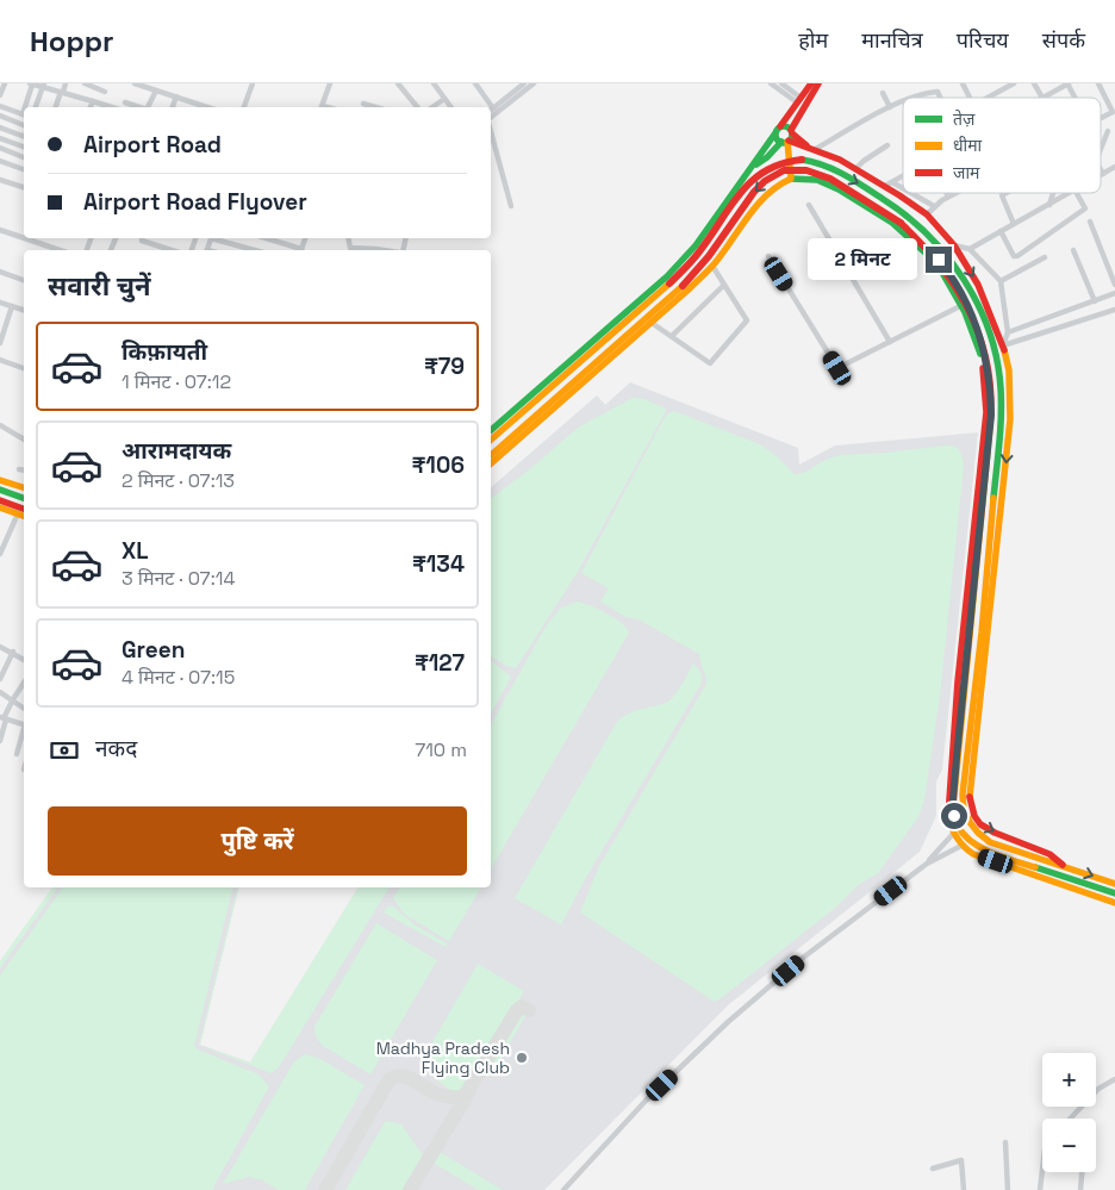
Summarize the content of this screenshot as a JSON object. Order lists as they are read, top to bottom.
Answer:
{
  "places": ["Madhya Pradesh Flying Club"],
  "legend": ["तेज़", "धीमा", "जाम"],
  "page": {
    "header": "Hoppr",
    "nav": [
      "होम",
      "मानचित्र",
      "परिचय",
      "संपर्क"
    ],
    "banner": ["Airport Road", "Airport Road Flyover"],
    "bubble": "2 मिनट",
    "heading": "सवारी चुनें",
    "list": [
      {
        "name": "किफ़ायती",
        "note": "1 मिनट · 07:12",
        "value": "₹79"
      },
      {
        "name": "आरामदायक",
        "note": "2 मिनट · 07:13",
        "value": "₹106"
      },
      {
        "name": "XL",
        "note": "3 मिनट · 07:14",
        "value": "₹134"
      },
      {
        "name": "Green",
        "note": "4 मिनट · 07:15",
        "value": "₹127"
      }
    ],
    "pay": ["नकद", "710 m"],
    "buttons": "पुष्टि करें",
    "map_buttons": ["+", "−"]
  }
}
